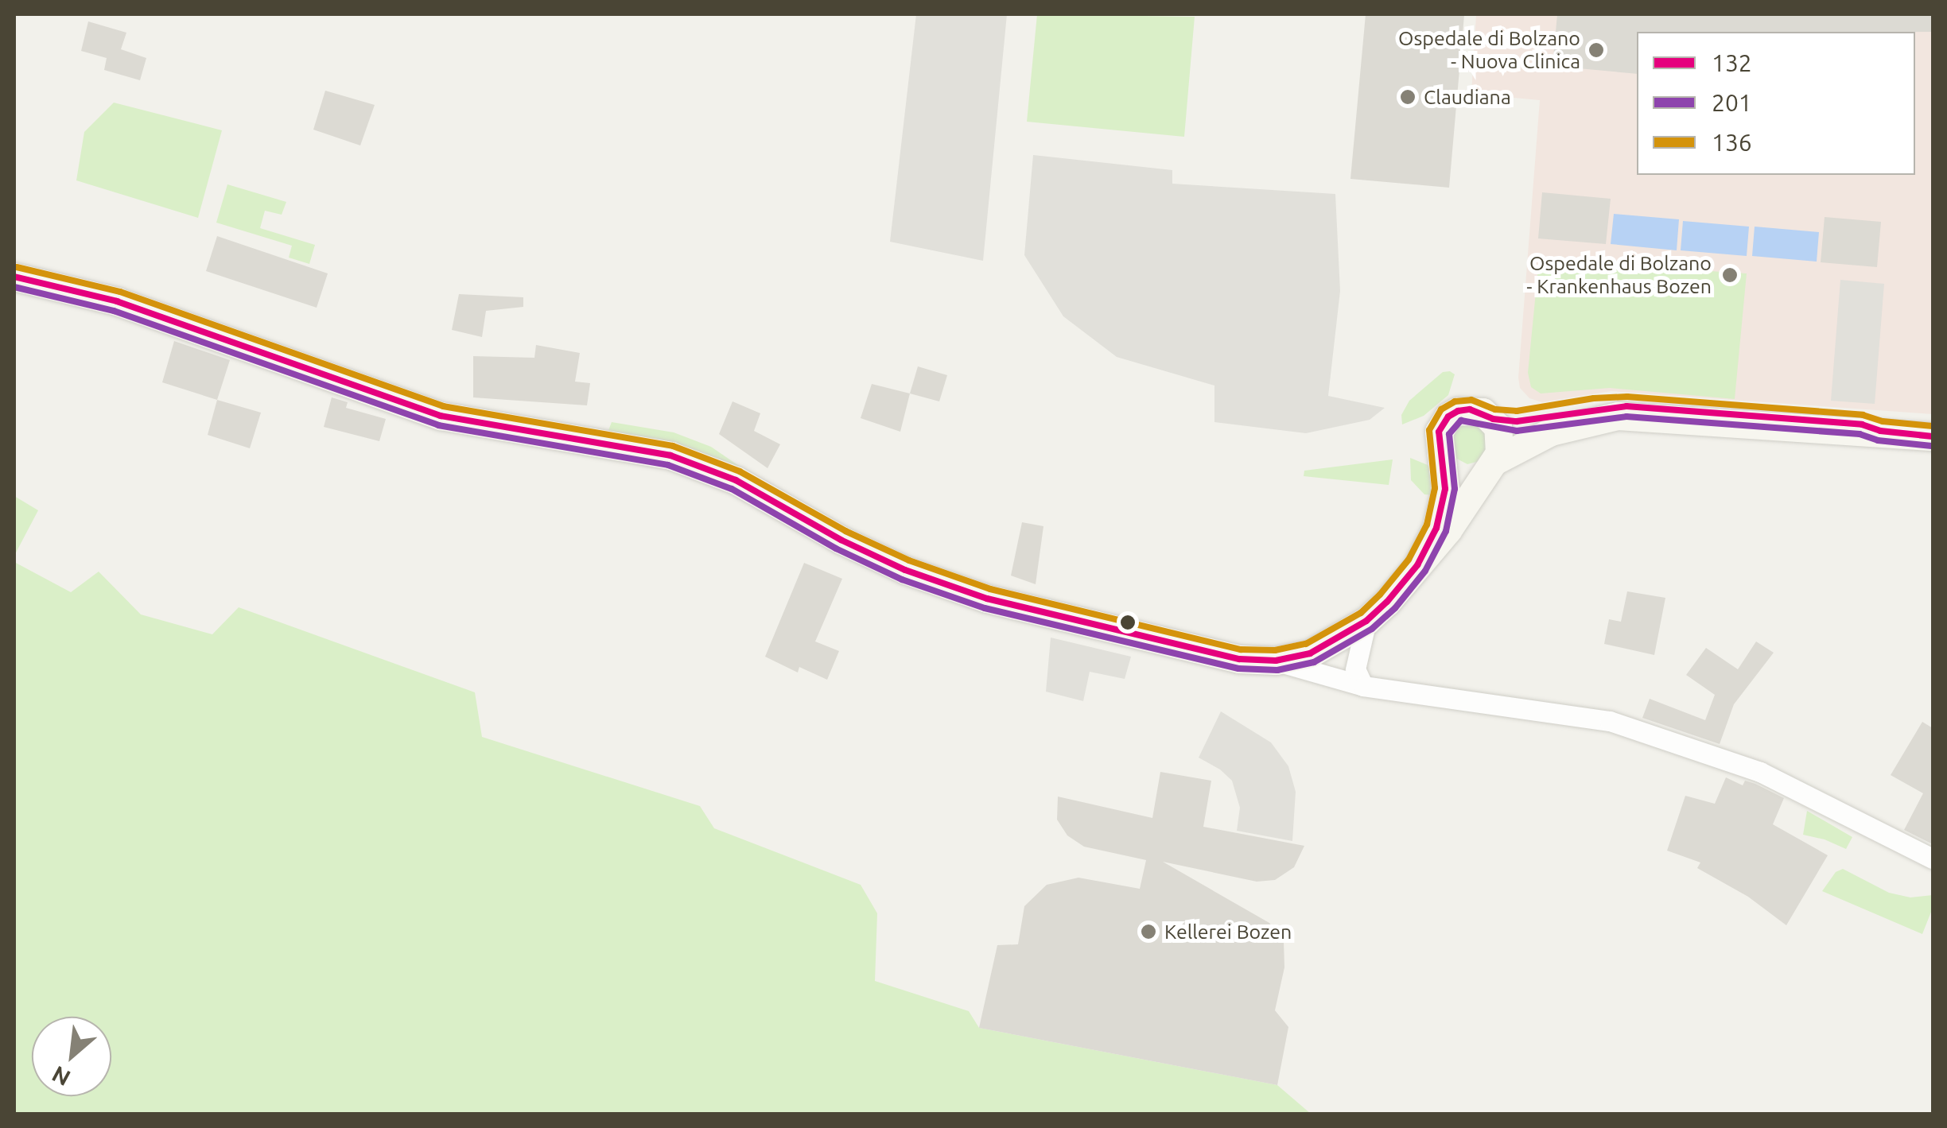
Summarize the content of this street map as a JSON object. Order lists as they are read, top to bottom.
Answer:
{
  "places": [
    "Ospedale di Bolzano - Nuova Clinica",
    "Claudiana",
    "Ospedale di Bolzano - Krankenhaus Bozen",
    "Kellerei Bozen"
  ],
  "lines": ["transit line 136", "transit line 132", "transit line 201"],
  "legend": ["132", "201", "136"],
  "north": "bottom left"
}
